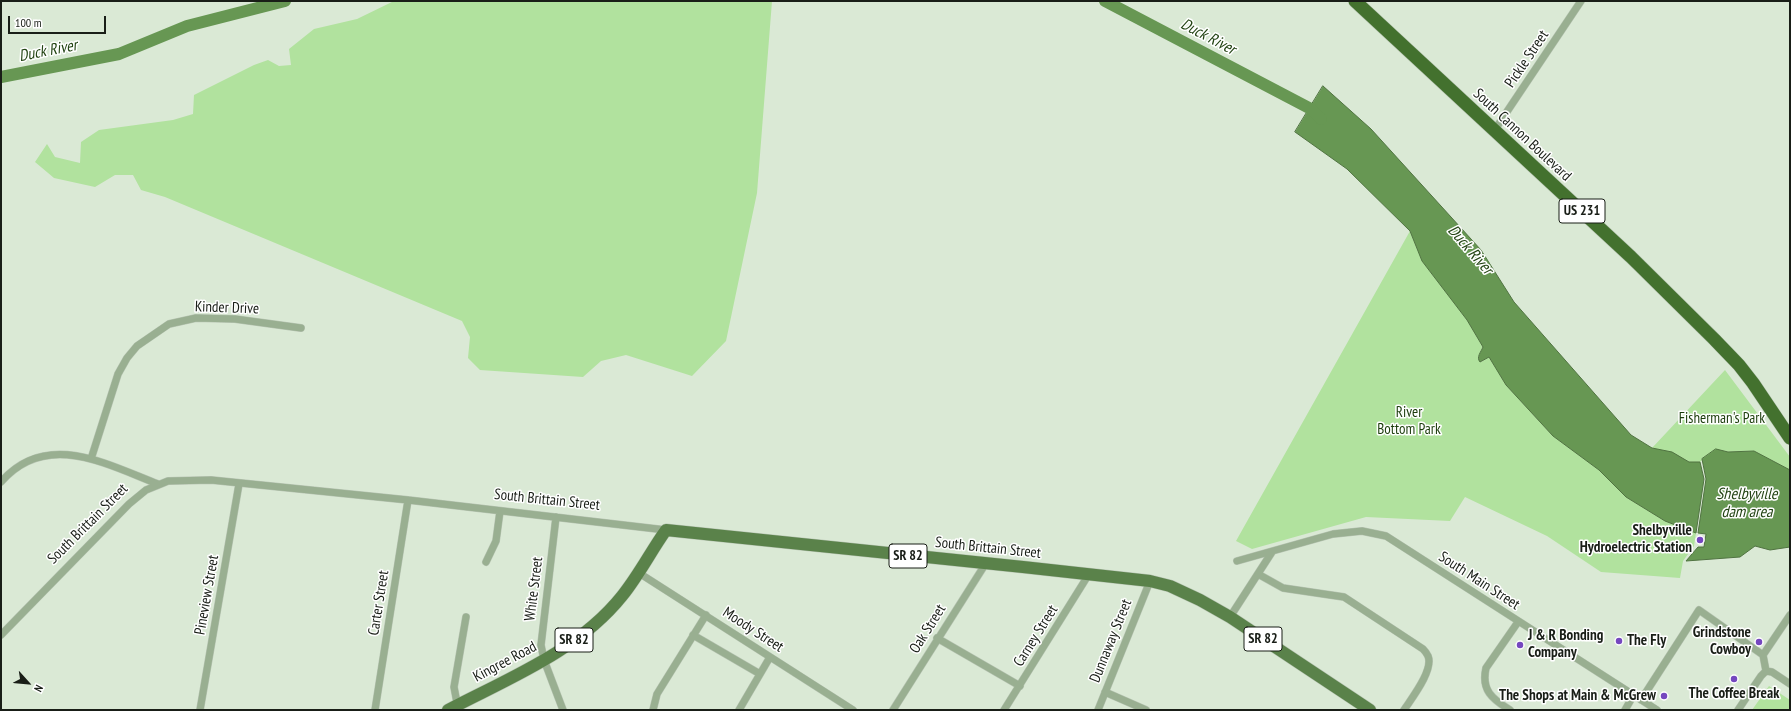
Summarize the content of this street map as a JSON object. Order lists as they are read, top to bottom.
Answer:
{
  "streets": {
    "highway": ["South Cannon Boulevard", "US 231"],
    "main road": ["South Brittain Street", "SR 82", "Kingree Road"],
    "street": [
      "Pickle Street",
      "Kinder Drive",
      "South Main Street",
      "White Street",
      "Pineview Street",
      "Carter Street",
      "Oak Street",
      "Moody Street",
      "Carney Street",
      "Dunnaway Street"
    ]
  },
  "crossings": [
    ["Pickle Street", "South Cannon Boulevard"],
    ["South Brittain Street", "SR 82"],
    ["South Brittain Street", "White Street"],
    ["South Brittain Street", "Pineview Street"],
    ["South Brittain Street", "Carter Street"],
    ["South Brittain Street", "Oak Street"],
    ["South Brittain Street", "Carney Street"],
    ["South Brittain Street", "Dunnaway Street"],
    ["South Brittain Street", "Kingree Road"],
    ["SR 82", "Dunnaway Street"],
    ["White Street", "Kingree Road"],
    ["Moody Street", "Kingree Road"]
  ],
  "water": ["Duck River", "Shelbyville dam area"],
  "parks": ["River Bottom Park", "Fisherman's Park"],
  "places": [
    "Shelbyville Hydroelectric Station",
    "The Fly",
    "Grindstone Cowboy",
    "J & R Bonding Company",
    "The Coffee Break",
    "The Shops at Main & McGrew"
  ],
  "scale_bar": "100 m",
  "north": "bottom right"
}
